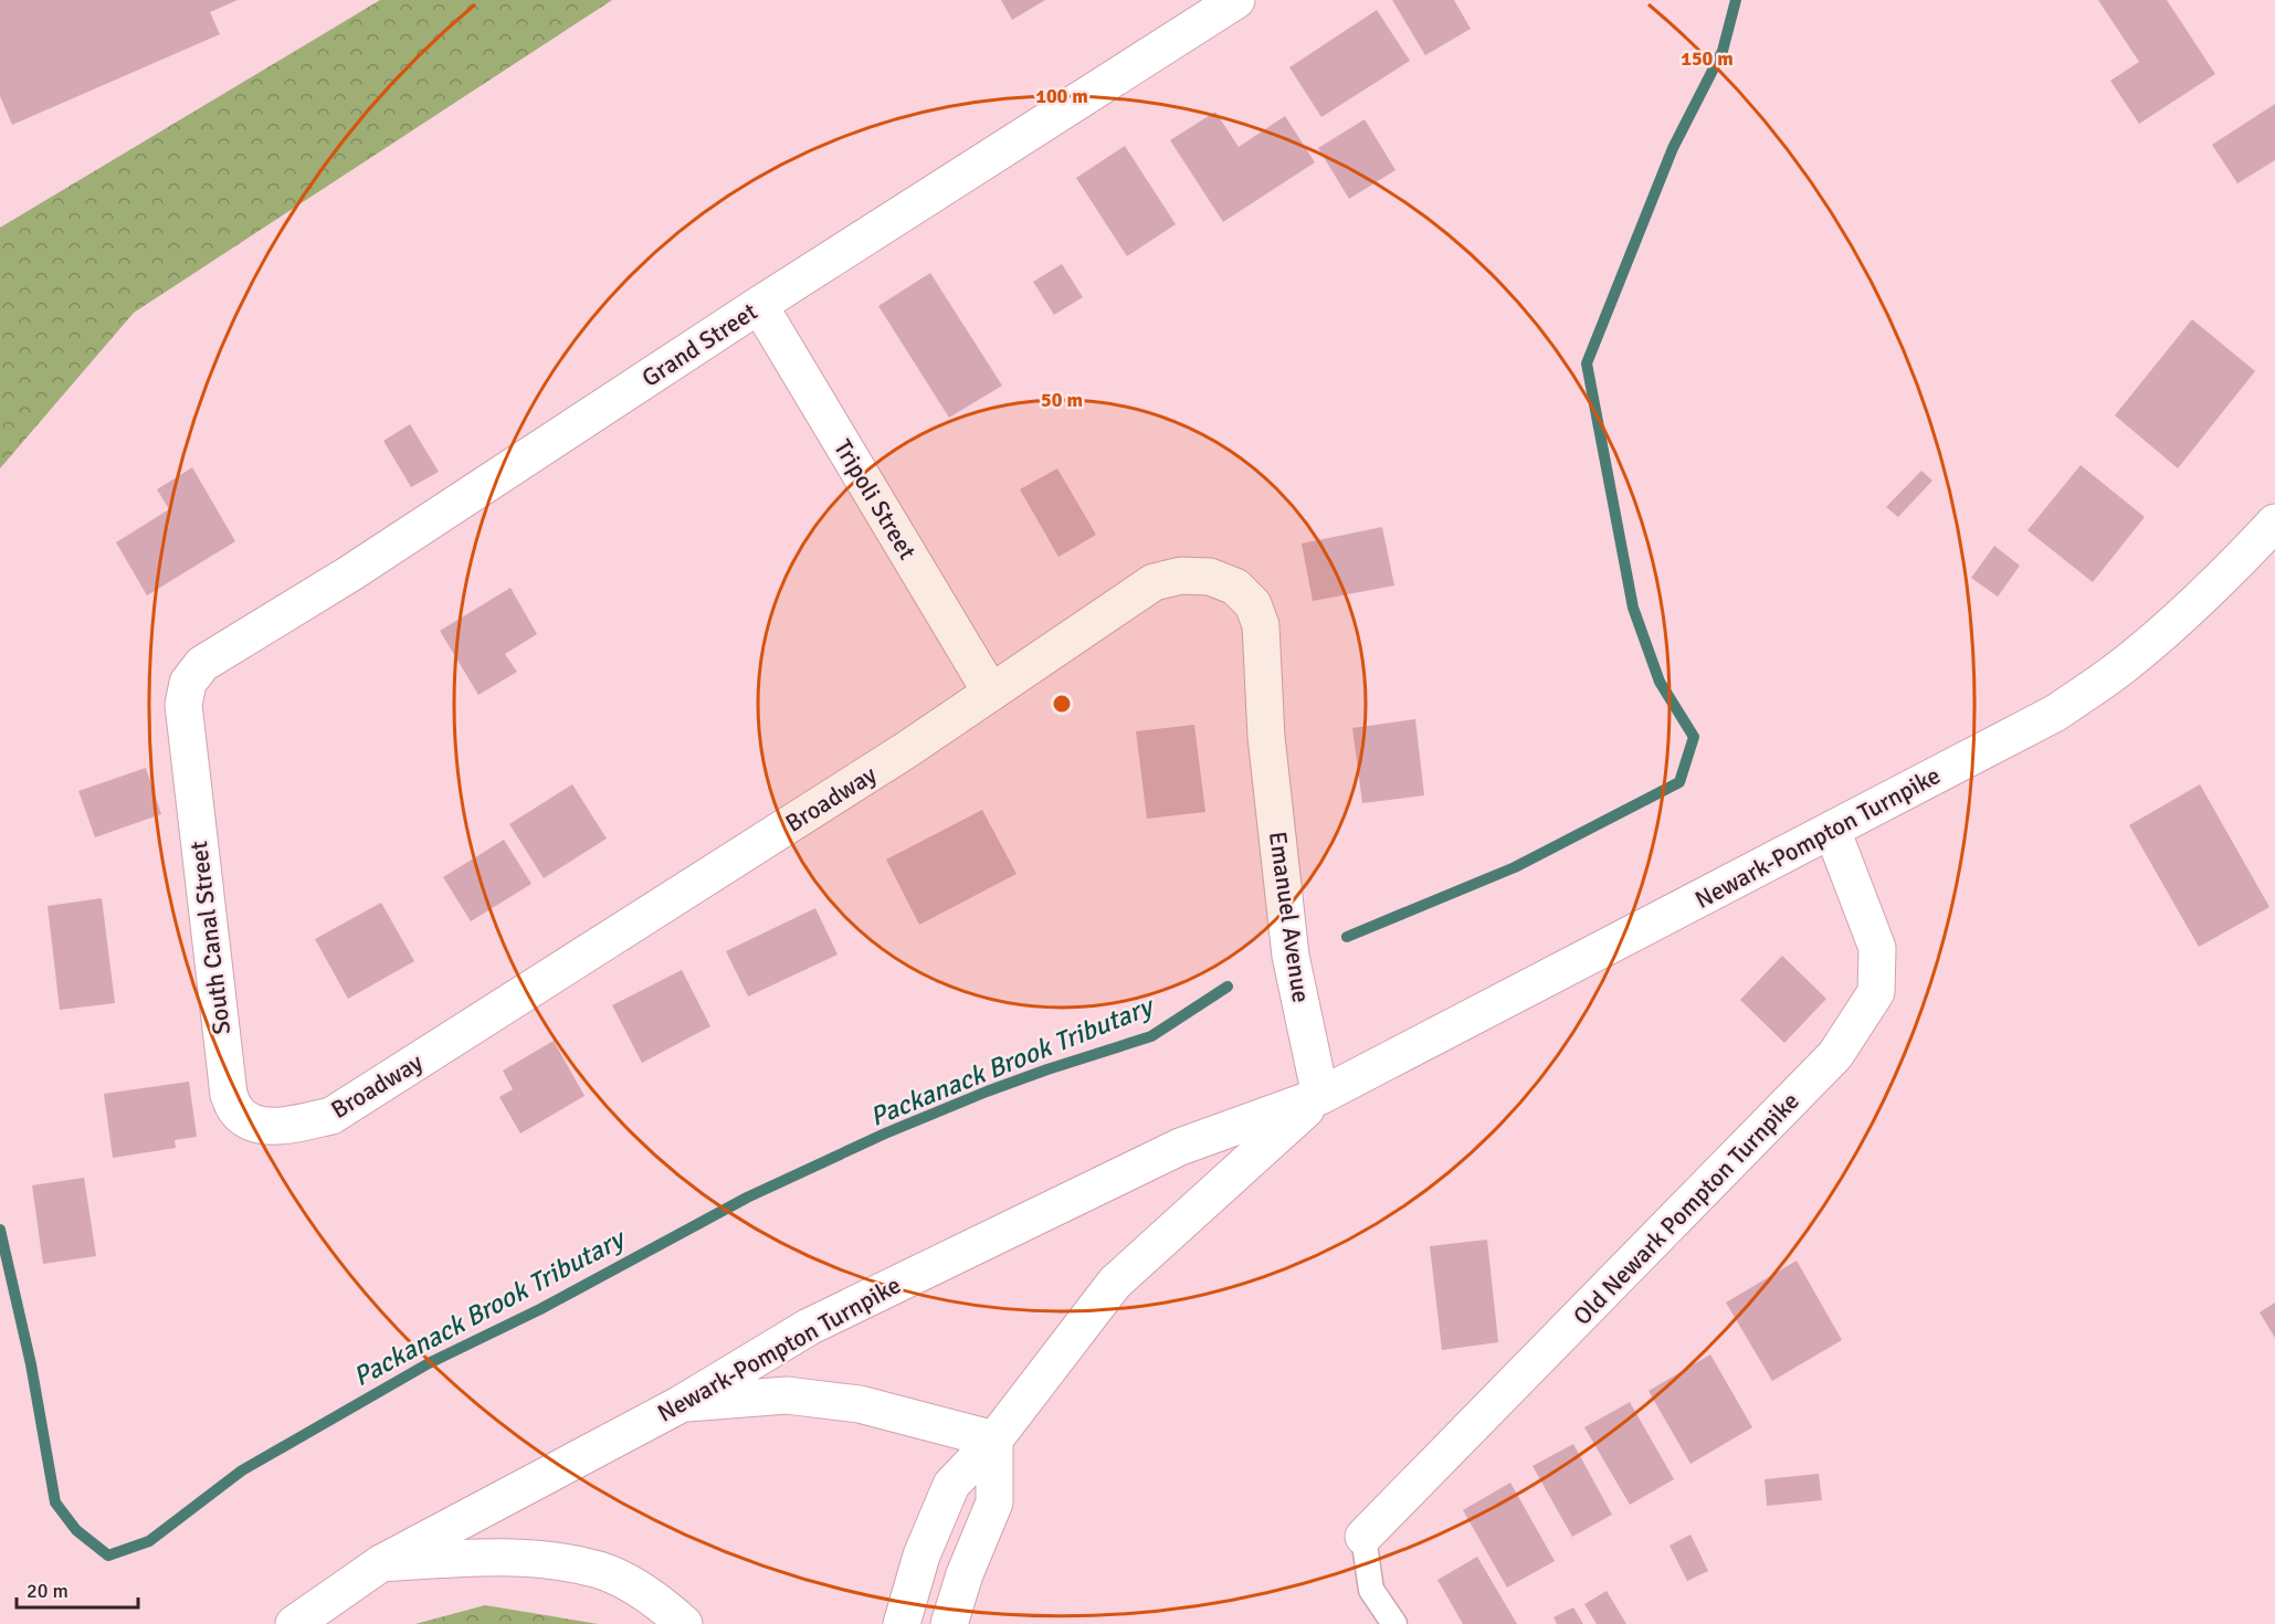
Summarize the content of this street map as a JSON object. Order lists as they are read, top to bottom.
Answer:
{
  "streets": {
    "main road": [
      "Grand Street",
      "Tripoli Street",
      "Broadway",
      "Newark-Pompton Turnpike",
      "Emanuel Avenue",
      "South Canal Street",
      "Old Newark Pompton Turnpike"
    ]
  },
  "crossings": [
    ["Grand Street", "Tripoli Street"],
    ["Grand Street", "South Canal Street"],
    ["Tripoli Street", "Broadway"],
    ["Broadway", "Emanuel Avenue"],
    ["Broadway", "South Canal Street"],
    ["Newark-Pompton Turnpike", "Emanuel Avenue"],
    ["Newark-Pompton Turnpike", "Old Newark Pompton Turnpike"]
  ],
  "water": ["Packanack Brook Tributary"],
  "scale_bar": "20 m",
  "rings": ["150 m", "100 m", "50 m"]
}
